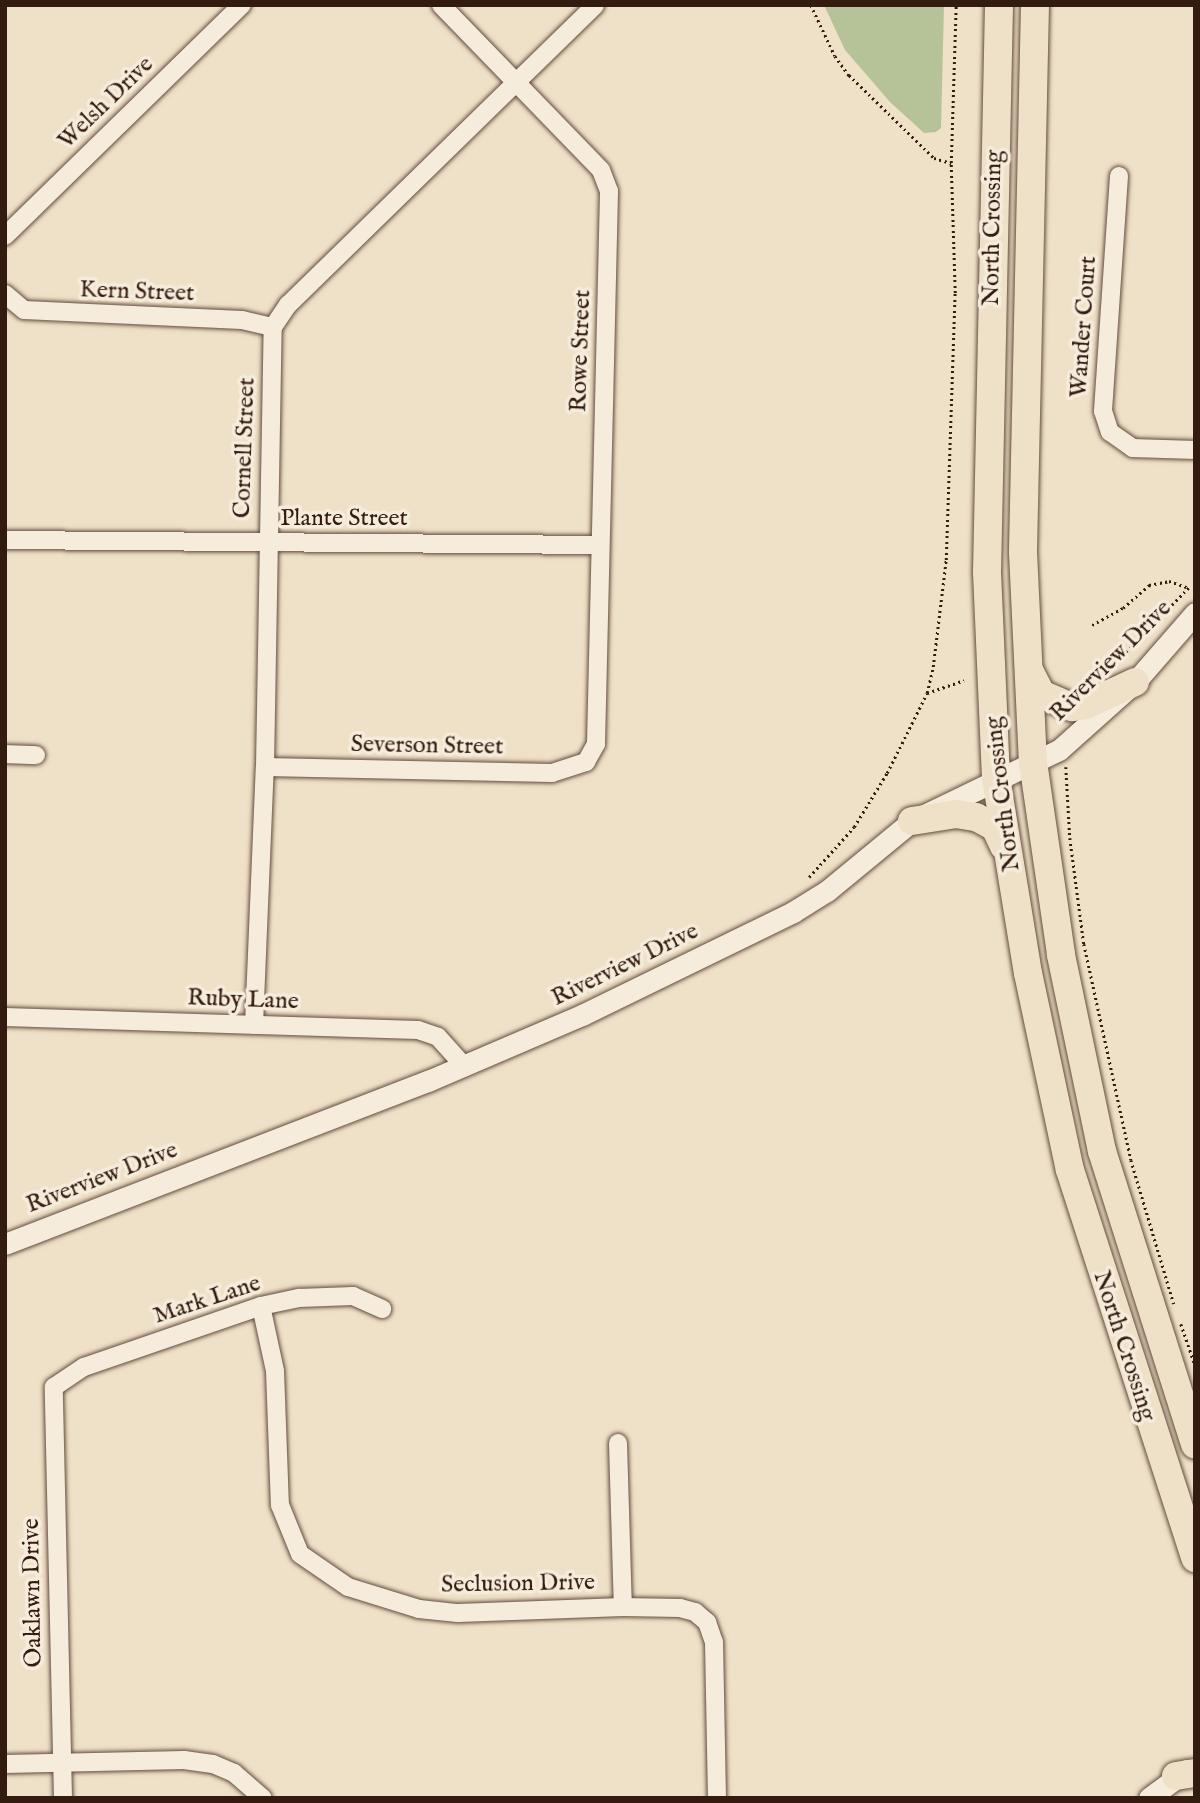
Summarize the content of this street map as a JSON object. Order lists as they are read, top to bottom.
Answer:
{
  "streets": {
    "main road": ["North Crossing"],
    "street": [
      "Welsh Drive",
      "Kern Street",
      "Wander Court",
      "Rowe Street",
      "Cornell Street",
      "Plante Street",
      "Riverview Drive",
      "Severson Street",
      "Ruby Lane",
      "Mark Lane",
      "Seclusion Drive",
      "Oaklawn Drive"
    ]
  },
  "crossings": [
    ["North Crossing", "Riverview Drive"],
    ["Kern Street", "Cornell Street"],
    ["Rowe Street", "Plante Street"],
    ["Rowe Street", "Severson Street"],
    ["Cornell Street", "Plante Street"],
    ["Cornell Street", "Severson Street"],
    ["Cornell Street", "Ruby Lane"],
    ["Riverview Drive", "Ruby Lane"],
    ["Mark Lane", "Seclusion Drive"],
    ["Mark Lane", "Oaklawn Drive"]
  ]
}
